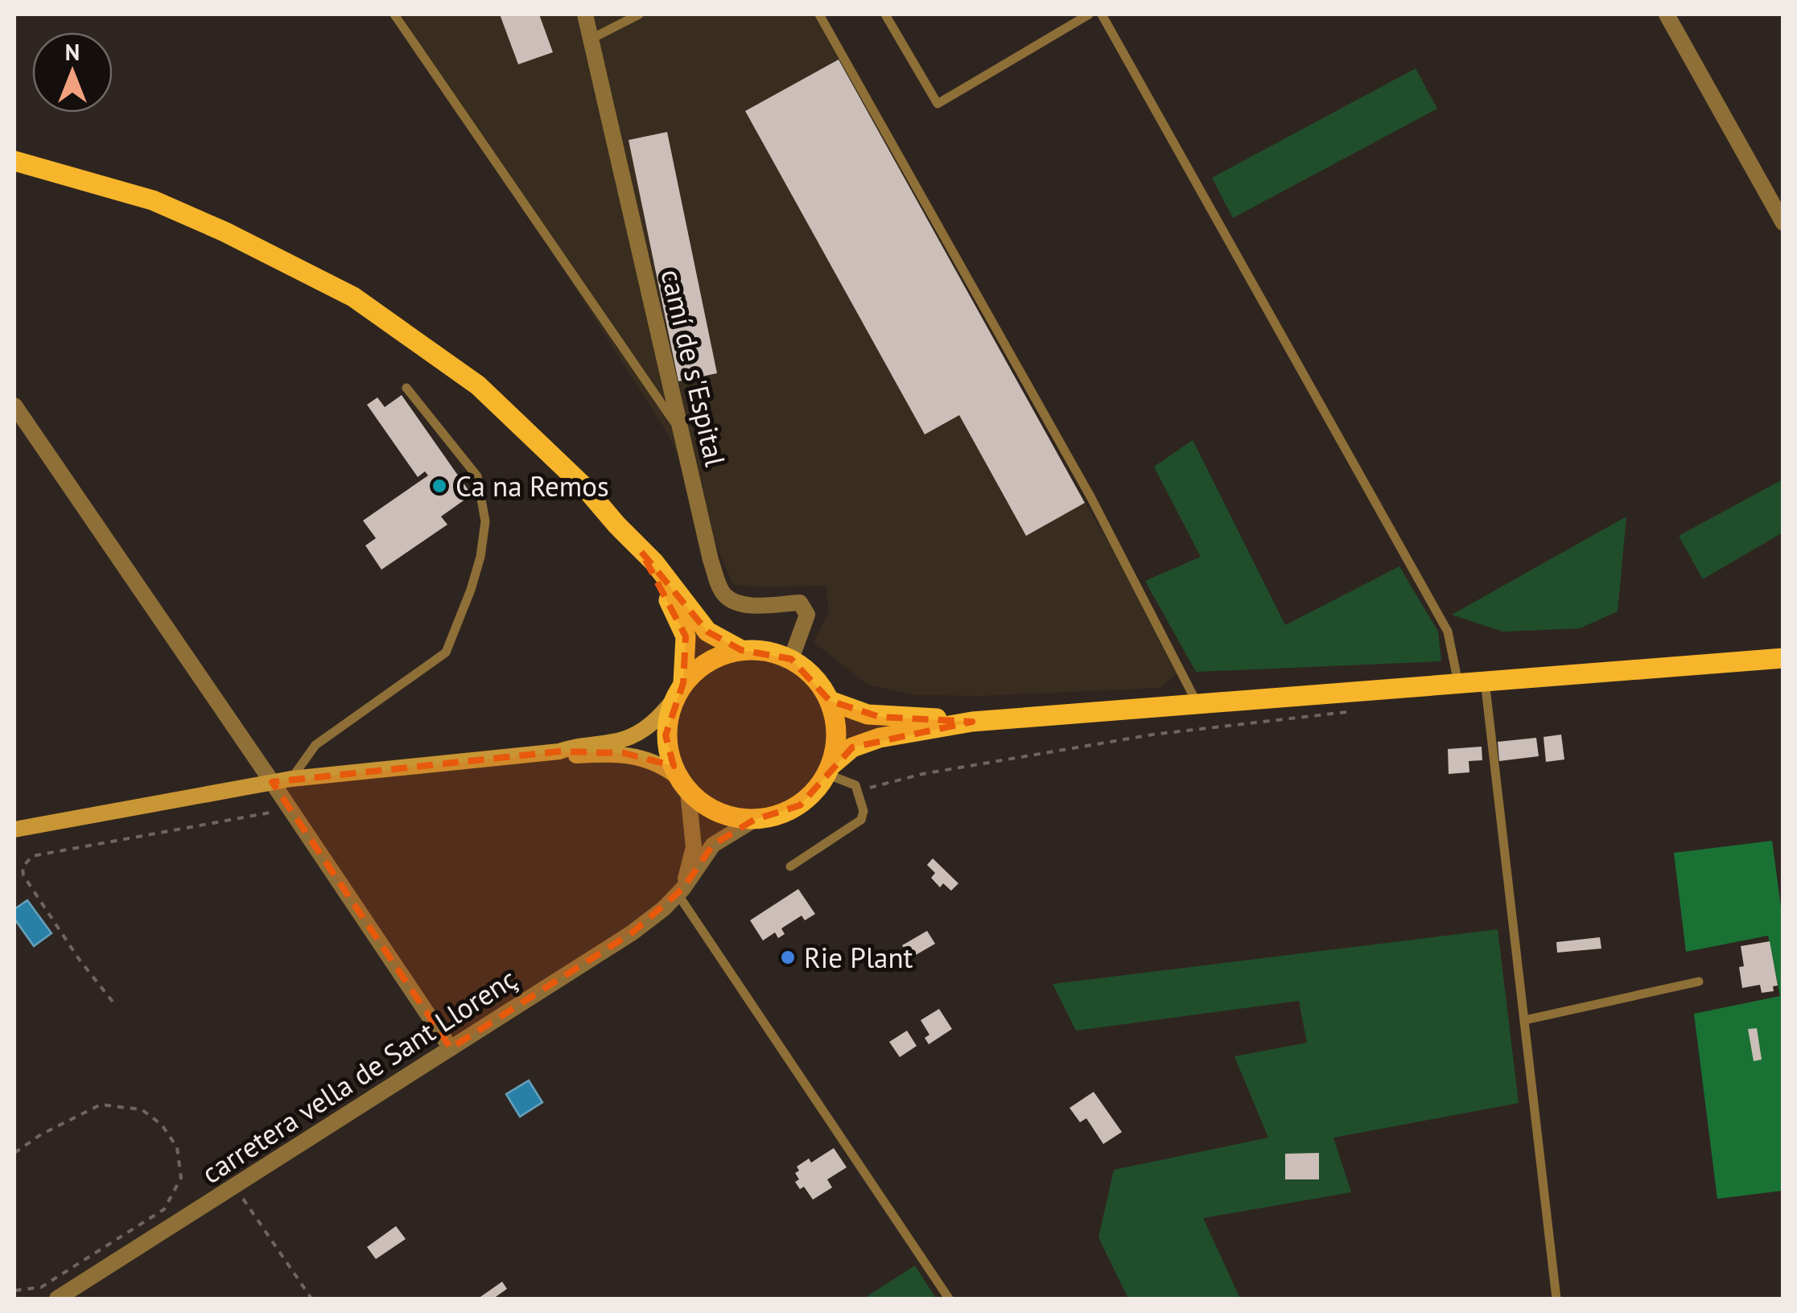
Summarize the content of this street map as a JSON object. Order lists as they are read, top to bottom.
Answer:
{
  "streets": {
    "street": ["camí de s'Espital", "carretera vella de Sant Llorenç"]
  },
  "crossings": [
    ["camí de s'Espital", "carretera vella de Sant Llorenç"]
  ],
  "places": ["Ca na Remos", "Rie Plant"],
  "north": "top"
}
